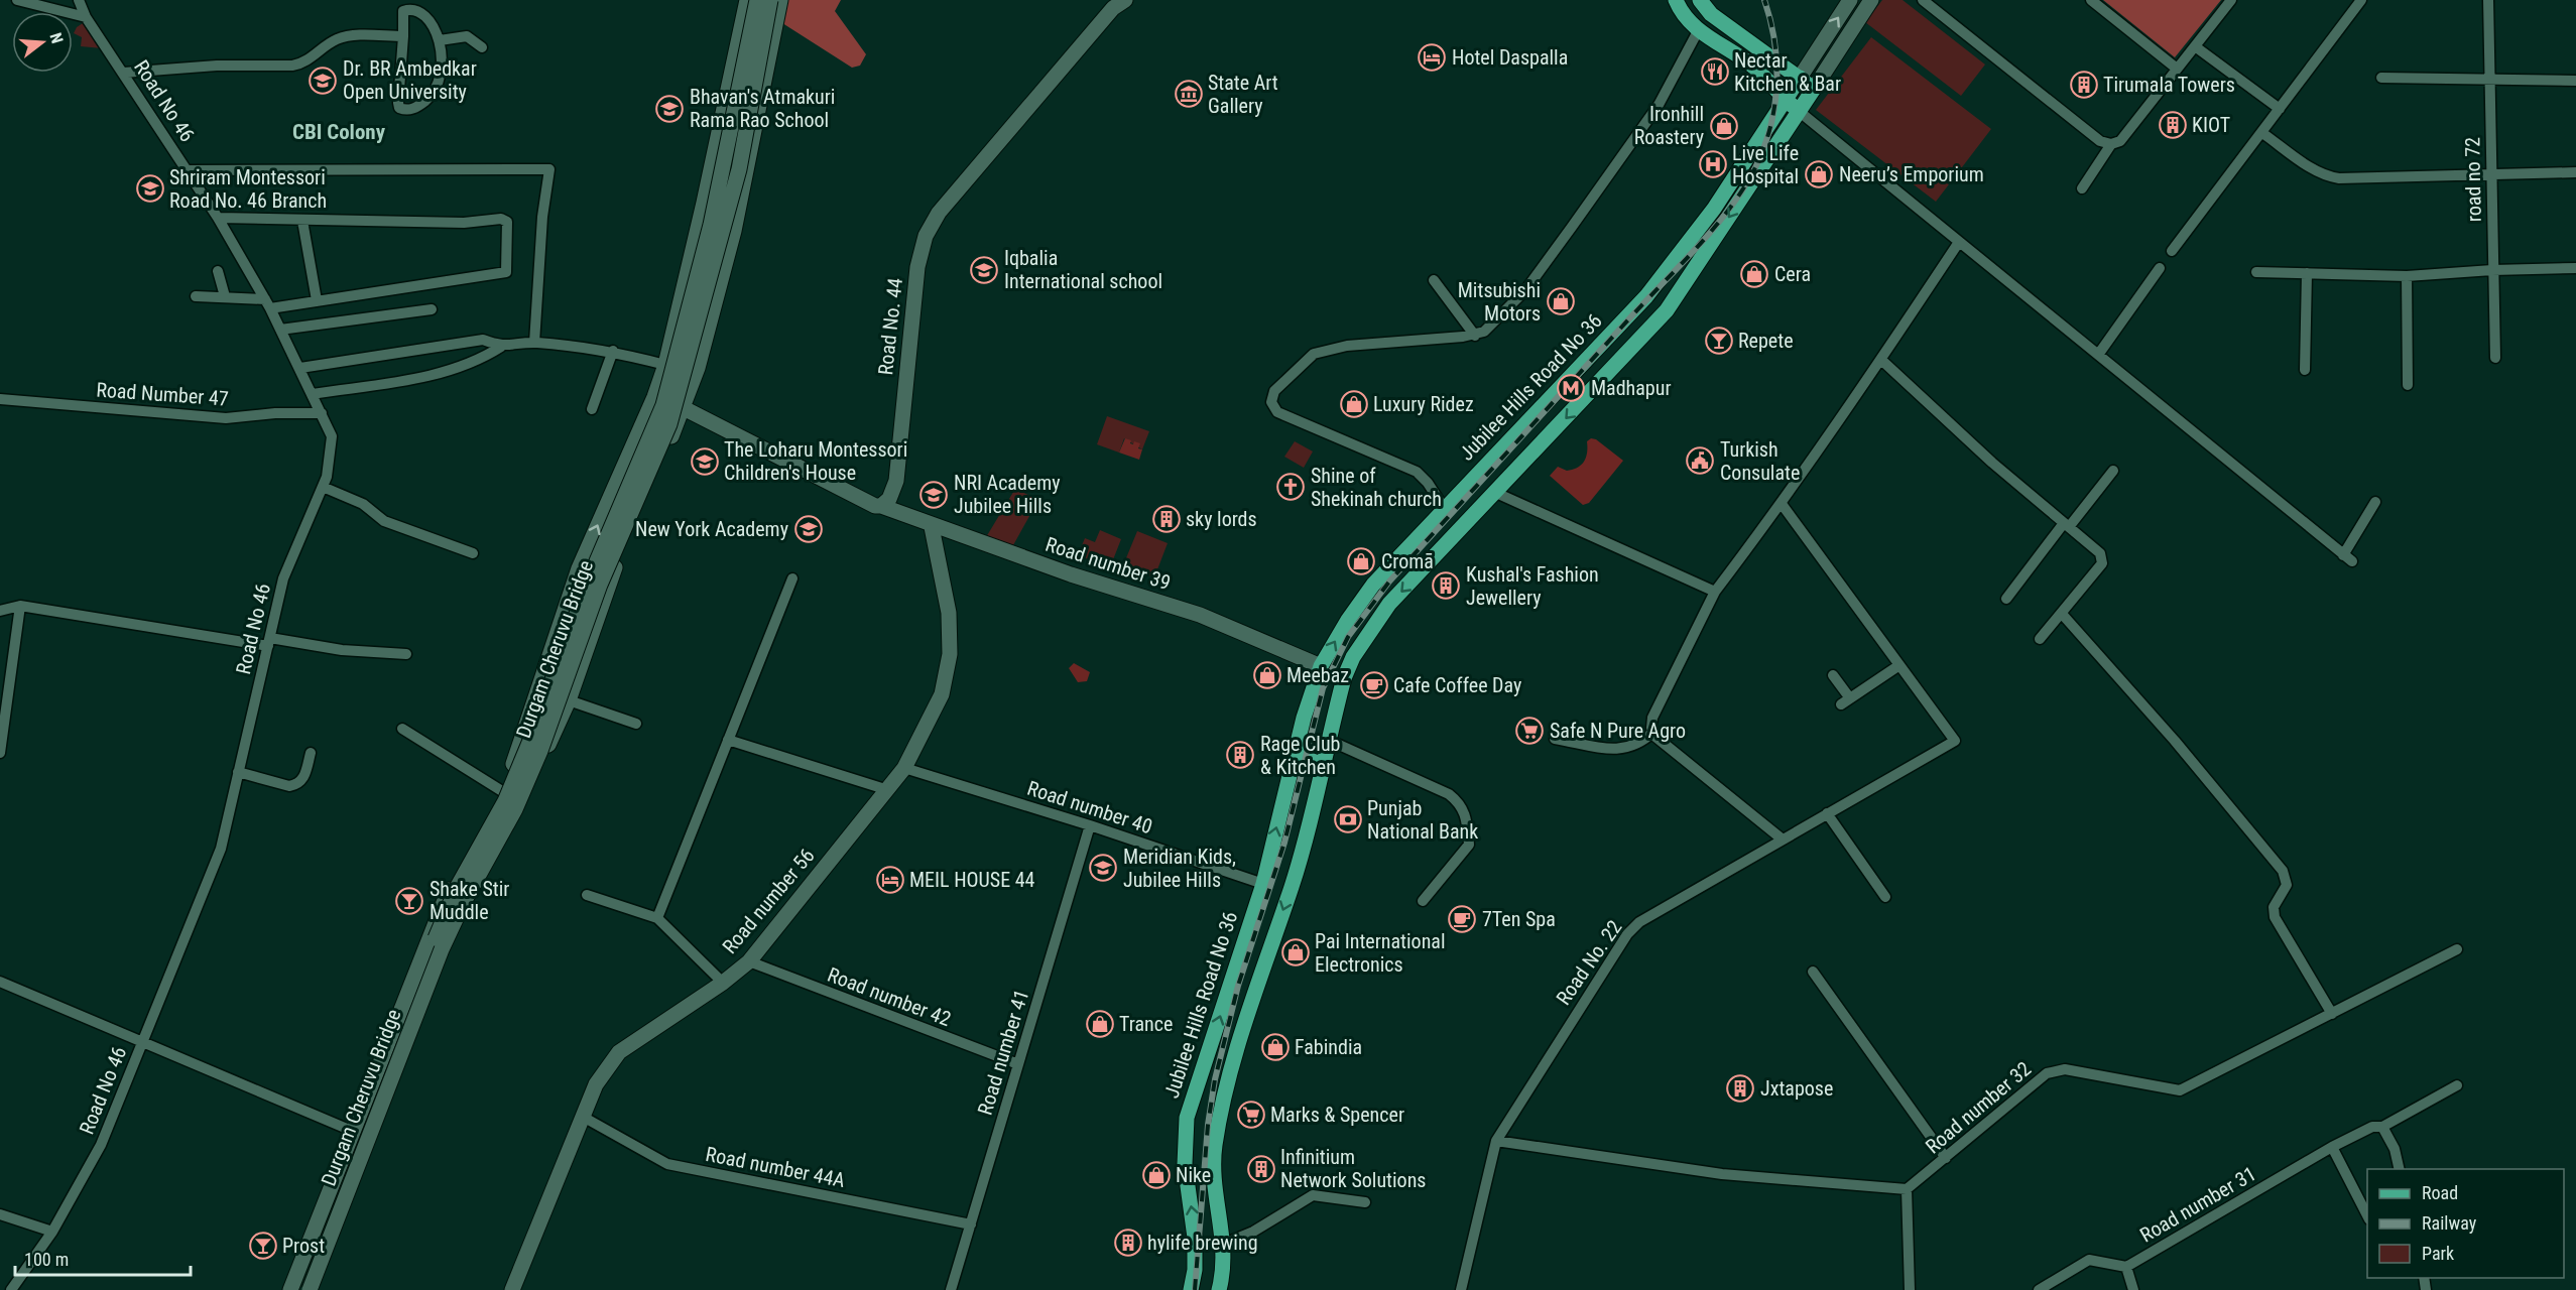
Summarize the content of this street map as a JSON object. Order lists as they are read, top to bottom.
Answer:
{
  "streets": {
    "main road": [
      "Road No. 44",
      "Jubilee Hills Road No 36",
      "Road number 39",
      "Durgam Cheruvu Bridge",
      "Road number 56"
    ],
    "street": [
      "Road No 46",
      "road no 72",
      "Road Number 47",
      "Road number 40",
      "Road No. 22",
      "Road number 42",
      "Road number 41",
      "Road number 32",
      "Road number 44A",
      "Road number 31"
    ]
  },
  "crossings": [
    ["Road No 46", "Road Number 47"],
    ["Road No. 44", "Road number 39"],
    ["Jubilee Hills Road No 36", "Road number 39"],
    ["Jubilee Hills Road No 36", "Road number 40"],
    ["Road number 39", "Road number 56"],
    ["Road number 40", "Road number 56"],
    ["Road number 40", "Road number 41"],
    ["Road number 56", "Road number 42"],
    ["Road number 56", "Road number 44A"],
    ["Road number 42", "Road number 41"],
    ["Road number 41", "Road number 44A"]
  ],
  "districts": ["CBI Colony"],
  "places": {
    "hotel": ["Hotel Daspalla", "MEIL HOUSE 44"],
    "restaurant": ["Nectar Kitchen & Bar"],
    "school or university": [
      "Dr. BR Ambedkar Open University",
      "Bhavan's Atmakuri Rama Rao School",
      "Shriram Montessori Road No. 46 Branch",
      "Iqbalia International school",
      "The Loharu Montessori Children's House",
      "NRI Academy Jubilee Hills",
      "New York Academy",
      "Meridian Kids, Jubilee Hills"
    ],
    "building": [
      "Tirumala Towers",
      "KIOT",
      "sky lords",
      "Kushal's Fashion Jewellery",
      "Rage Club & Kitchen",
      "Jxtapose",
      "Infinitium Network Solutions",
      "hylife brewing"
    ],
    "museum": ["State Art Gallery"],
    "shop": [
      "Ironhill Roastery",
      "Neeru’s Emporium",
      "Cera",
      "Mitsubishi Motors",
      "Luxury Ridez",
      "Cromā",
      "Meebaz",
      "Pai International Electronics",
      "Trance",
      "Fabindia",
      "Nike"
    ],
    "hospital": ["Live Life Hospital"],
    "bar": ["Repete", "Shake Stir Muddle", "Prost"],
    "metro station": ["Madhapur"],
    "public building": ["Turkish Consulate"],
    "church": ["Shine of Shekinah church"],
    "cafe": ["Cafe Coffee Day", "7Ten Spa"],
    "supermarket": ["Safe N Pure Agro", "Marks & Spencer"],
    "bank": ["Punjab National Bank"]
  },
  "legend": ["Road", "Railway", "Park"],
  "scale_bar": "100 m",
  "north": "right"
}
